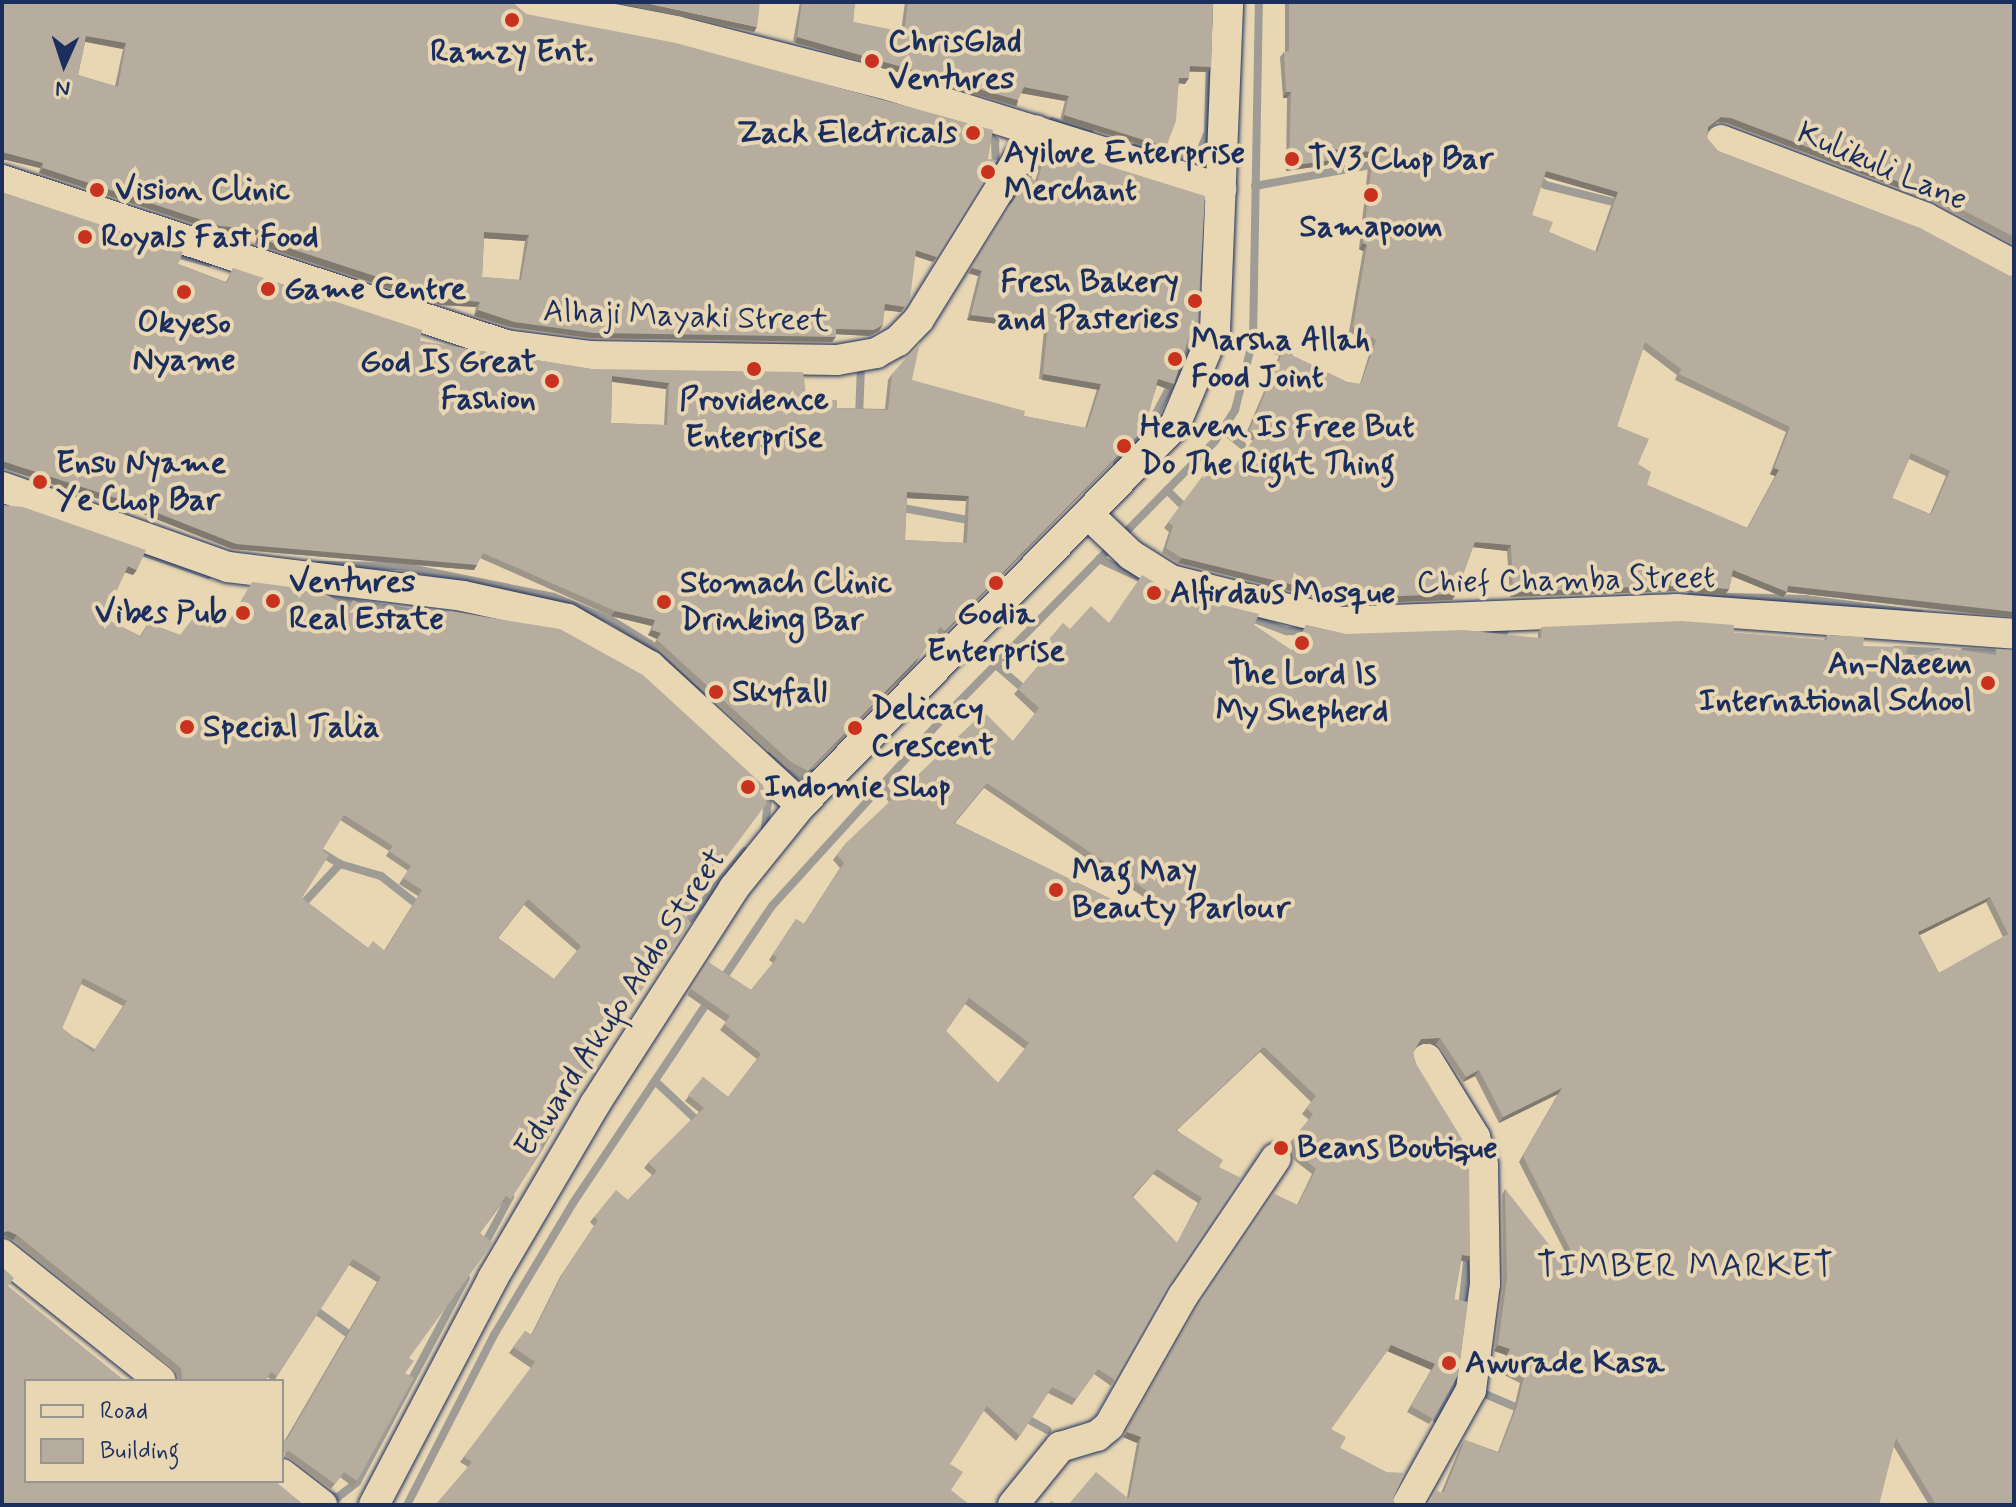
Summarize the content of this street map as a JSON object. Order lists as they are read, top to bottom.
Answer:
{
  "streets": {
    "street": [
      "Kulikuli Lane",
      "Alhaji Mayaki Street",
      "Chief Chamba Street",
      "Edward Akufo Addo Street"
    ]
  },
  "crossings": [
    ["Chief Chamba Street", "Edward Akufo Addo Street"]
  ],
  "districts": ["TIMBER MARKET"],
  "places": [
    "Ramzy Ent.",
    "ChrisGlad Ventures",
    "Zack Electricals",
    "TV3 Chop Bar",
    "Ayilove Enterprise Merchant",
    "Vision Clinic",
    "Samapoom",
    "Royals Fast Food",
    "Game Centre",
    "Okyeso Nyame",
    "Fresh Bakery and Pasteries",
    "Marsha Allah Food Joint",
    "Providence Enterprise",
    "God Is Great Fashion",
    "Heaven Is Free But Do The Right Thing",
    "Ensu Nyame Ye Chop Bar",
    "Godia Enterprise",
    "Alfirdaus Mosque",
    "Ventures Real Estate",
    "Stomach Clinic Drinking Bar",
    "Vibes Pub",
    "The Lord Is My Shepherd",
    "An-Naeem International School",
    "Skyfall",
    "Special Talia",
    "Delicacy Crescent",
    "Indomie Shop",
    "Mag May Beauty Parlour",
    "Beans Boutique",
    "Awurade Kasa"
  ],
  "legend": ["Road", "Building"],
  "north": "bottom"
}
